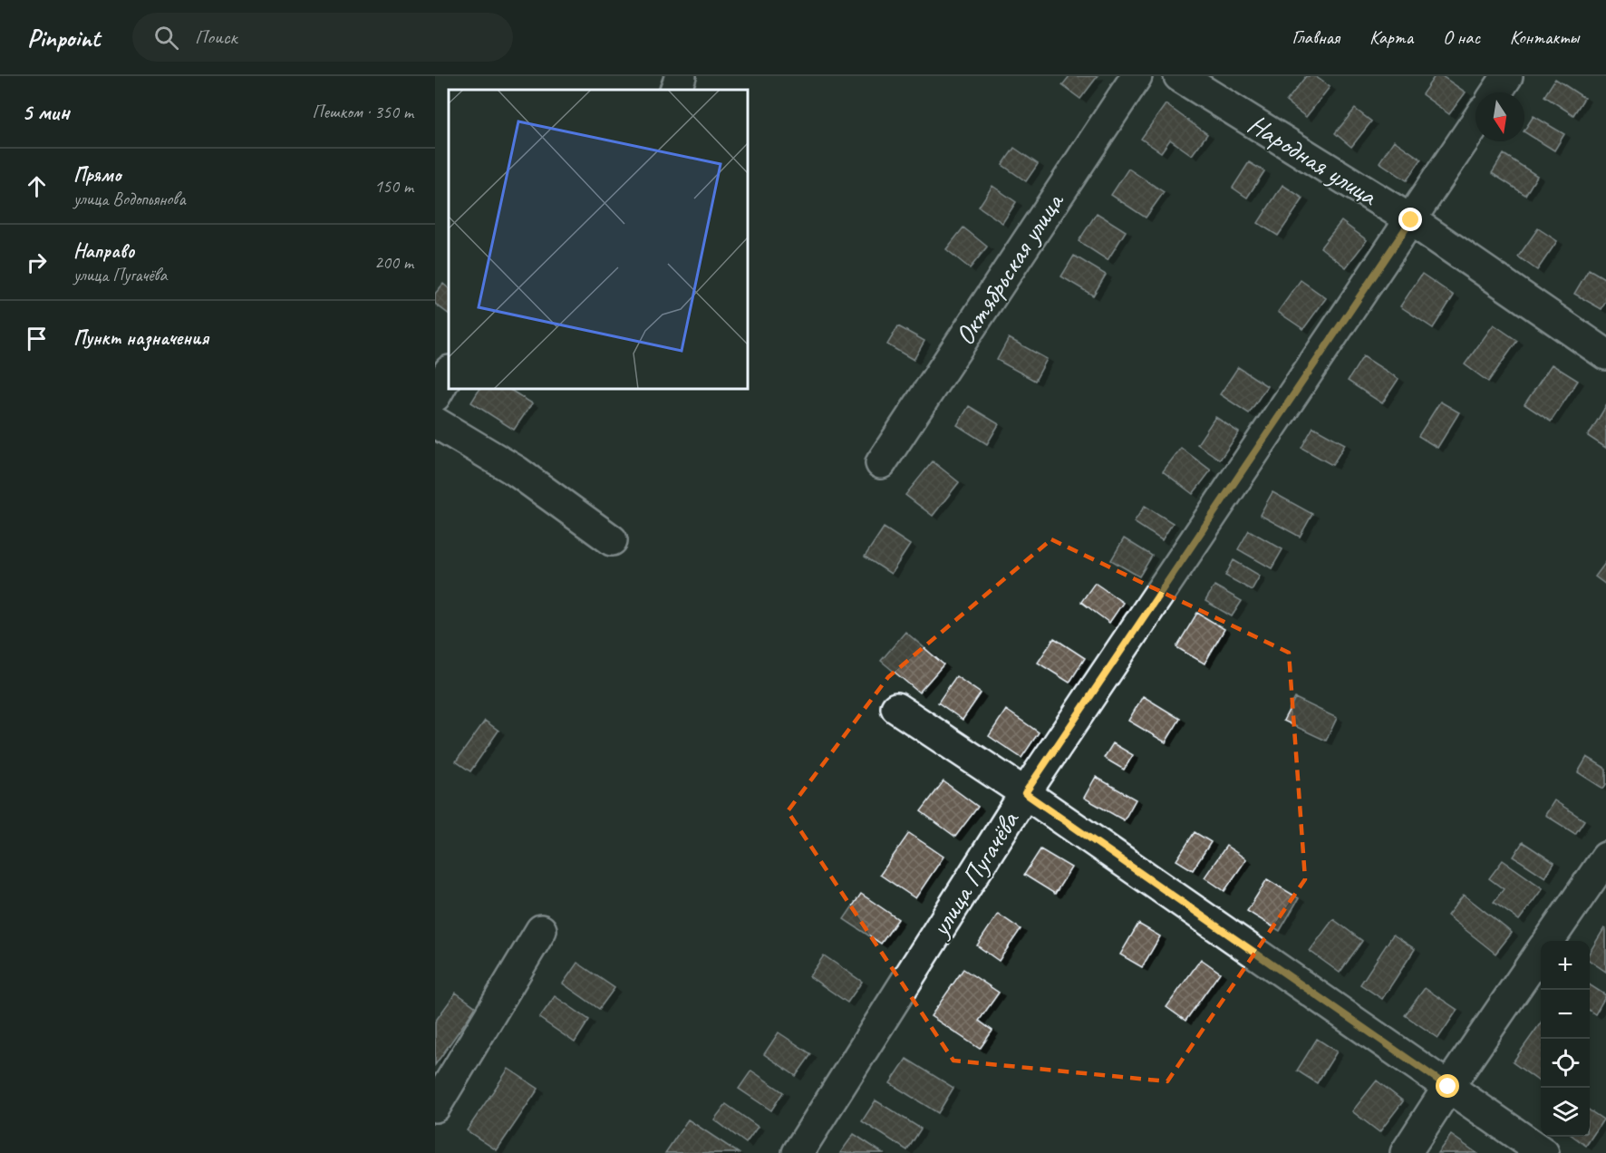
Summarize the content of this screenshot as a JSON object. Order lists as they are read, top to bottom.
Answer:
{
  "streets": {
    "street": ["Народная улица", "Октябрьская улица", "улица Пугачёва"]
  },
  "crossings": [
    ["Народная улица", "улица Пугачёва"]
  ],
  "north": "bottom",
  "page": {
    "header": "Pinpoint",
    "search": "Поиск",
    "nav": [
      "Главная",
      "Карта",
      "О нас",
      "Контакты"
    ],
    "heading": ["5 мин", "Пешком · 350 m"],
    "list": [
      ["Прямо", "улица Водопьянова", "150 m"],
      ["Направо", "улица Пугачёва", "200 m"],
      "Пункт назначения"
    ],
    "map_buttons": ["+", "−"]
  }
}
